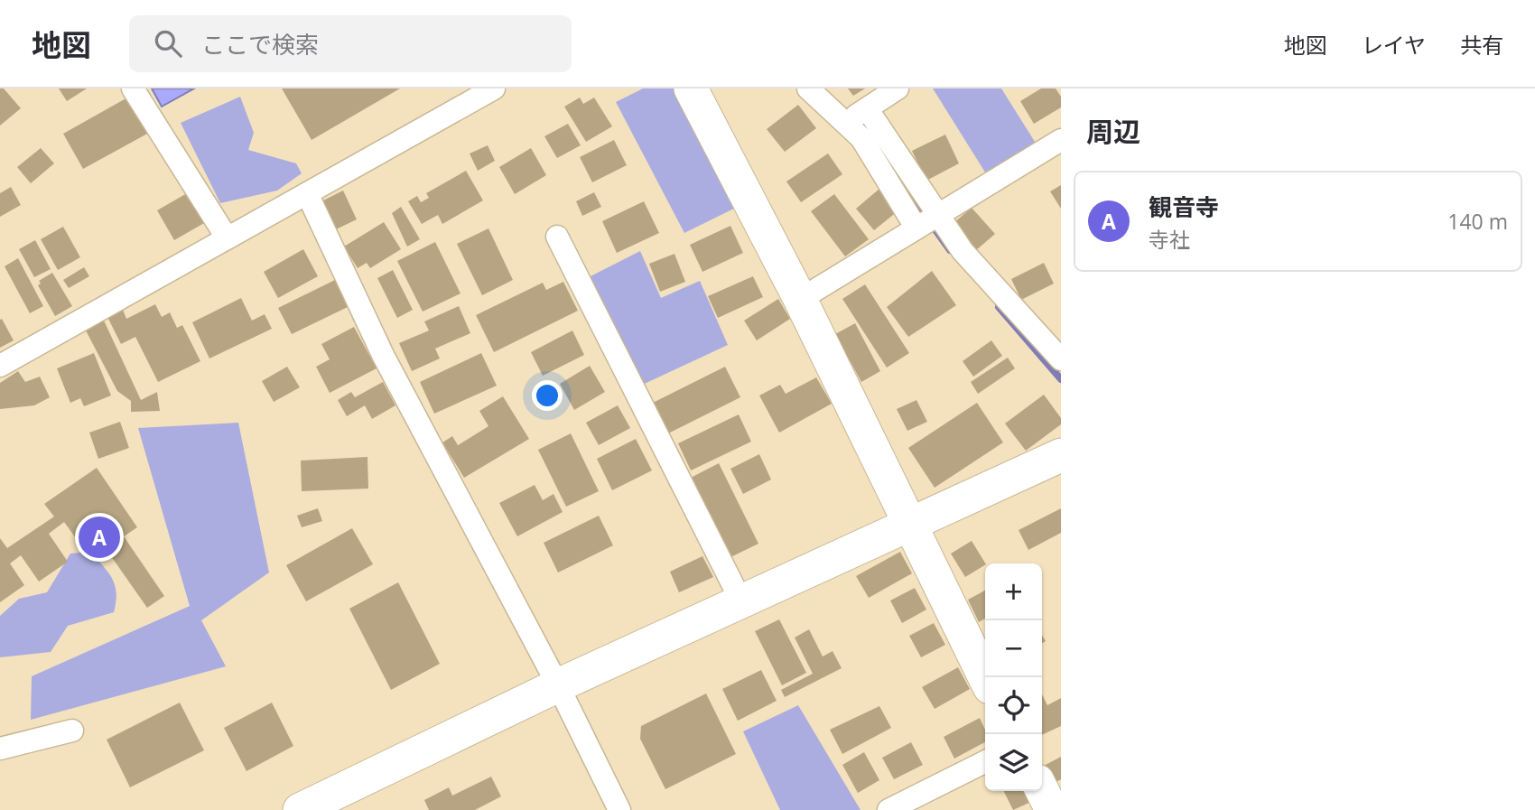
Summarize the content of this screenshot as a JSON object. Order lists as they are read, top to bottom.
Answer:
{
  "page": {
    "header": "地図",
    "search": "ここで検索",
    "nav": ["地図", "レイヤ", "共有"],
    "heading": "周辺",
    "list": [
      {
        "mark": "A",
        "name": "観音寺",
        "note": "寺社",
        "value": "140 m"
      }
    ],
    "pins": "A",
    "map_buttons": ["+", "−"]
  }
}
